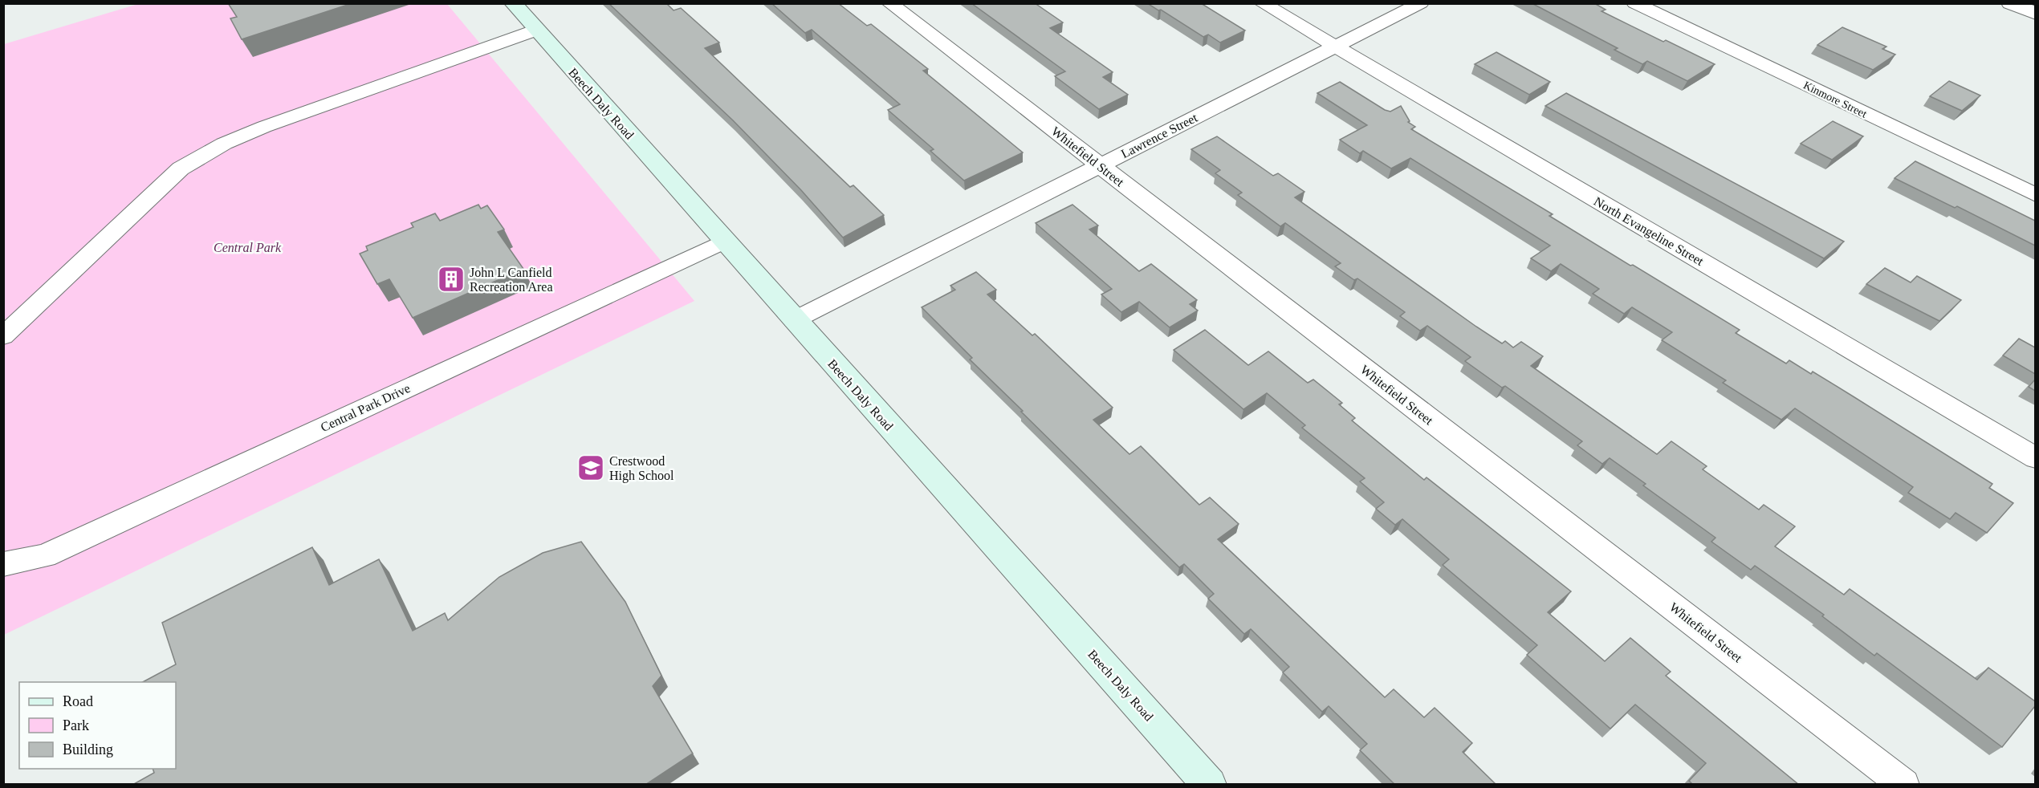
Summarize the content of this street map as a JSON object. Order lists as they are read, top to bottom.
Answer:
{
  "streets": {
    "main road": ["Beech Daly Road"],
    "street": [
      "Kinmore Street",
      "Lawrence Street",
      "Whitefield Street",
      "North Evangeline Street",
      "Central Park Drive"
    ]
  },
  "crossings": [
    ["Beech Daly Road", "Lawrence Street"],
    ["Beech Daly Road", "Central Park Drive"],
    ["Lawrence Street", "Whitefield Street"],
    ["Lawrence Street", "North Evangeline Street"]
  ],
  "parks": ["Central Park"],
  "places": {
    "building": ["John L Canfield Recreation Area"],
    "school or university": ["Crestwood High School"]
  },
  "legend": ["Road", "Park", "Building"]
}
